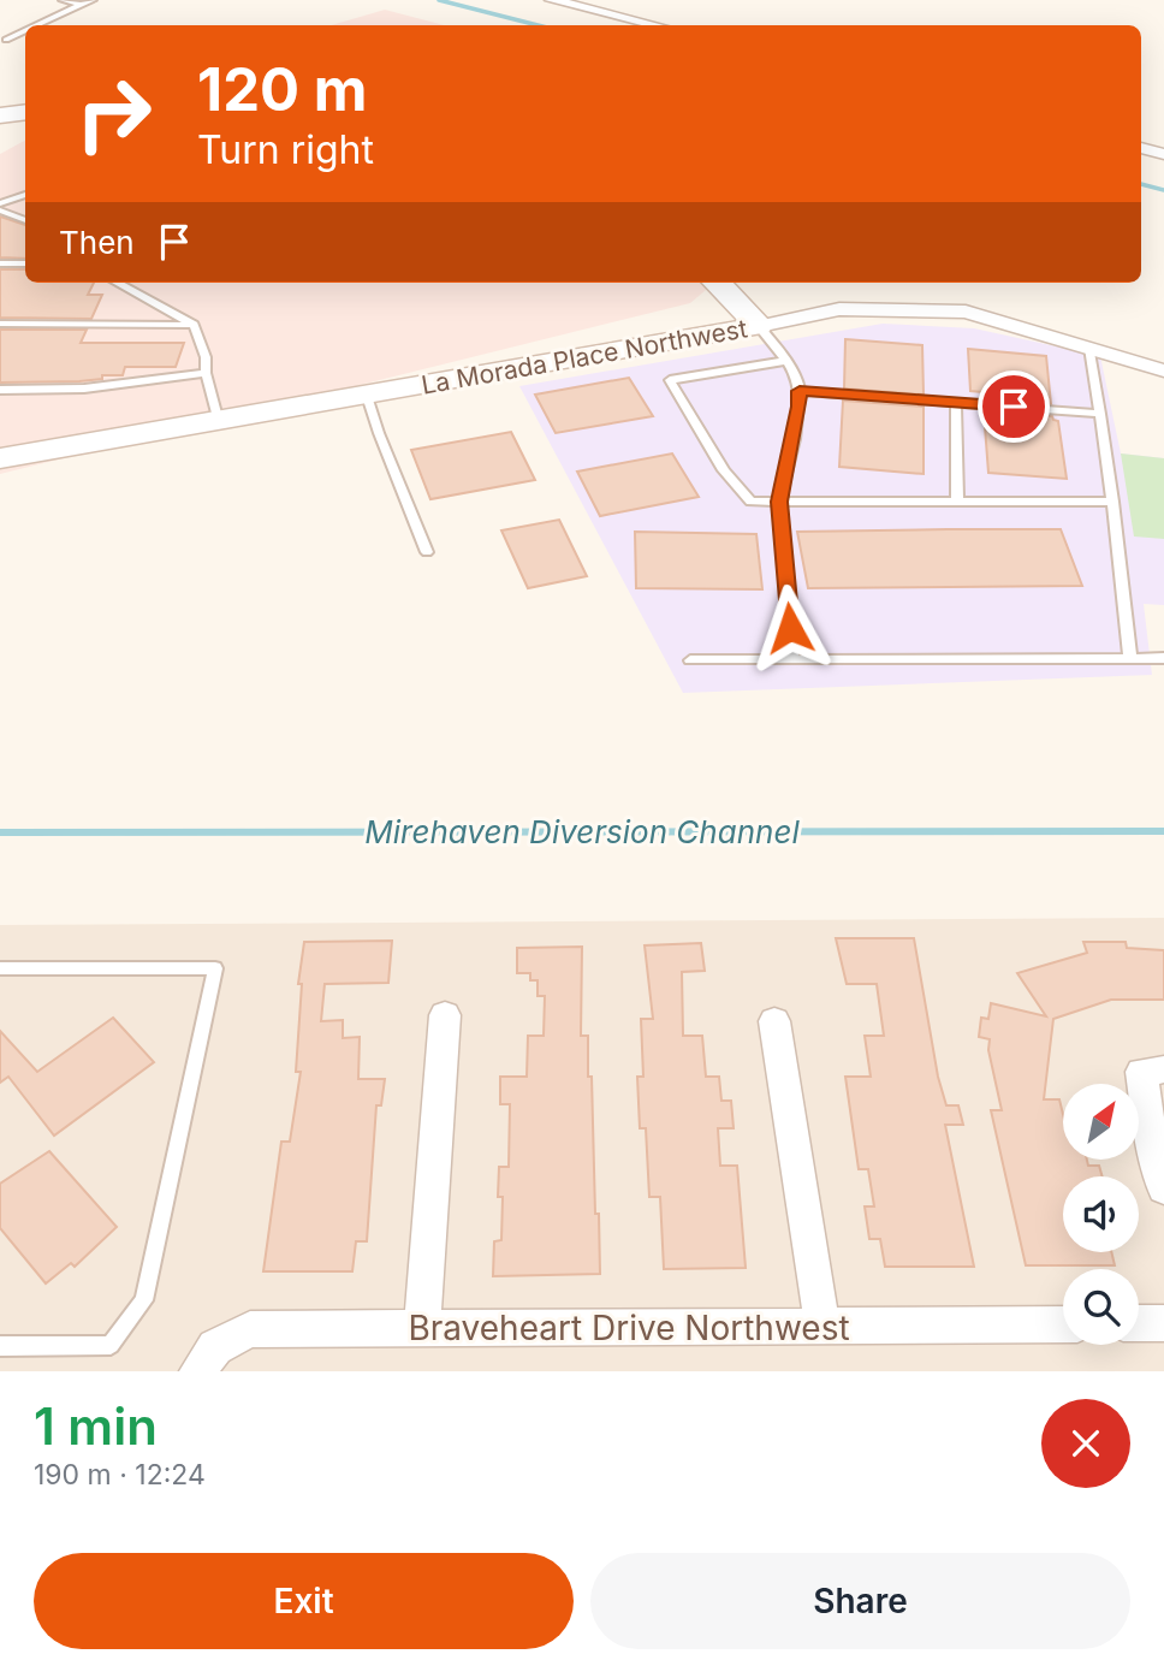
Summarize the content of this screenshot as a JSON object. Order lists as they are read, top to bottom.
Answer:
{
  "streets": {
    "street": ["La Morada Place Northwest", "Braveheart Drive Northwest"]
  },
  "water": ["Mirehaven Diversion Channel"],
  "north": "top right",
  "page": {
    "turn": ["120 m", "Turn right"],
    "then": "Then",
    "heading": ["1 min", "190 m · 12:24"],
    "buttons": ["Exit", "Share"]
  }
}
